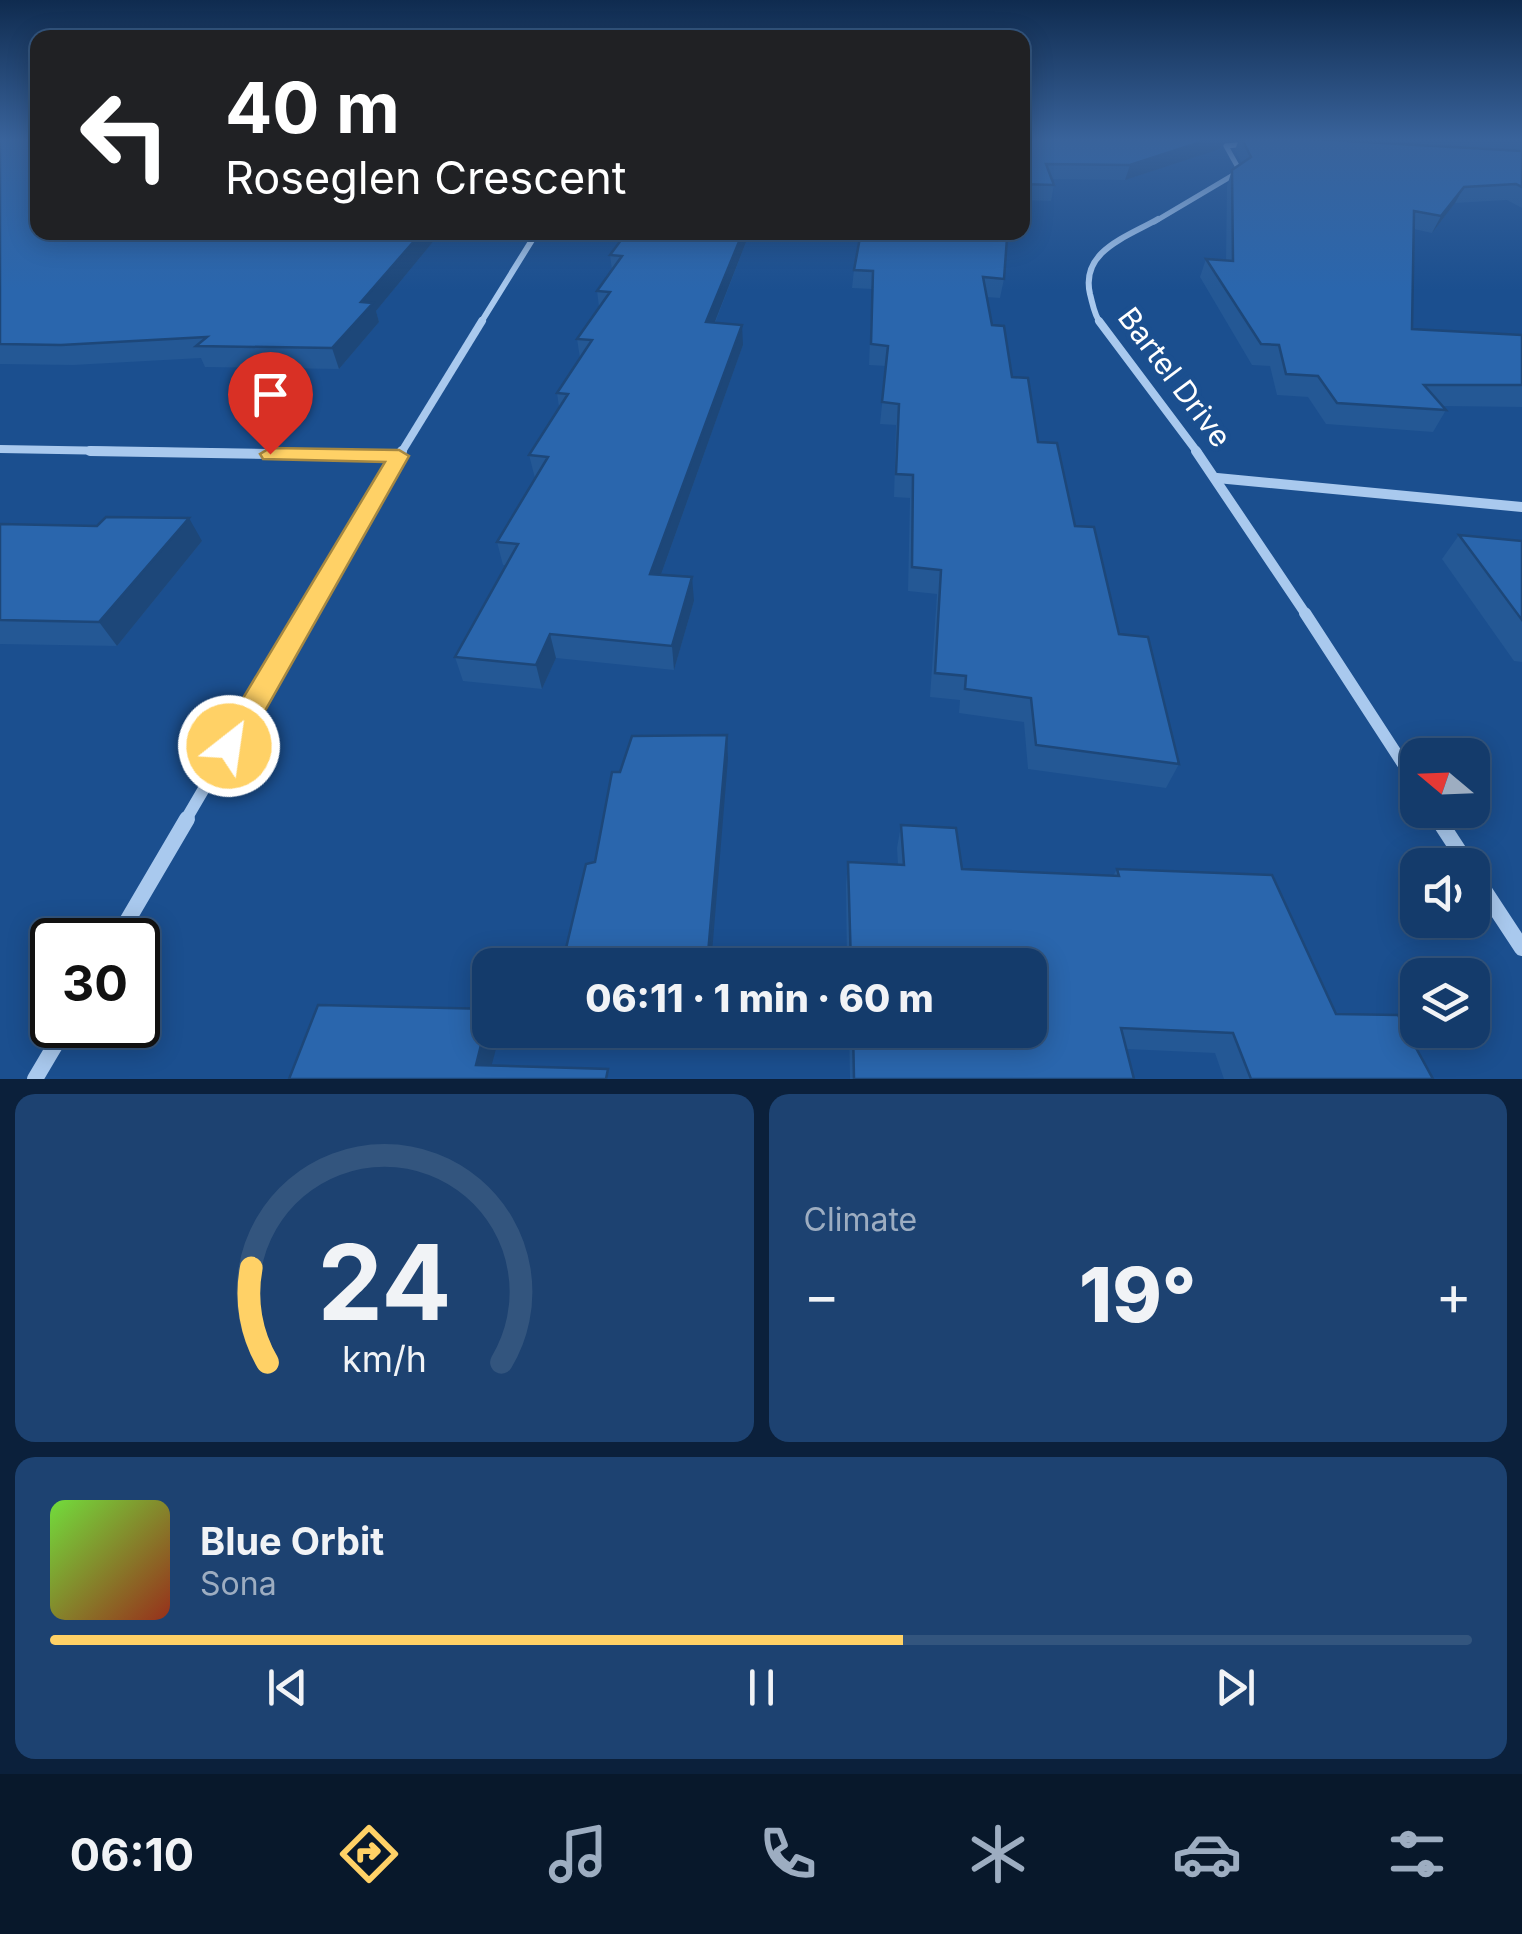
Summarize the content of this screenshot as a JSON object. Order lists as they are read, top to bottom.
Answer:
{
  "streets": {
    "street": ["Bartel Drive"]
  },
  "north": "left",
  "page": {
    "turn": ["40 m", "Roseglen Crescent"],
    "limit": "30",
    "trip": "06:11 · 1 min · 60 m",
    "tile": "Climate",
    "heat": ["−", "19°", "+"],
    "song": ["Blue Orbit", "Sona"],
    "tabs": "06:10",
    "gauge": ["24", "km/h"]
  }
}
